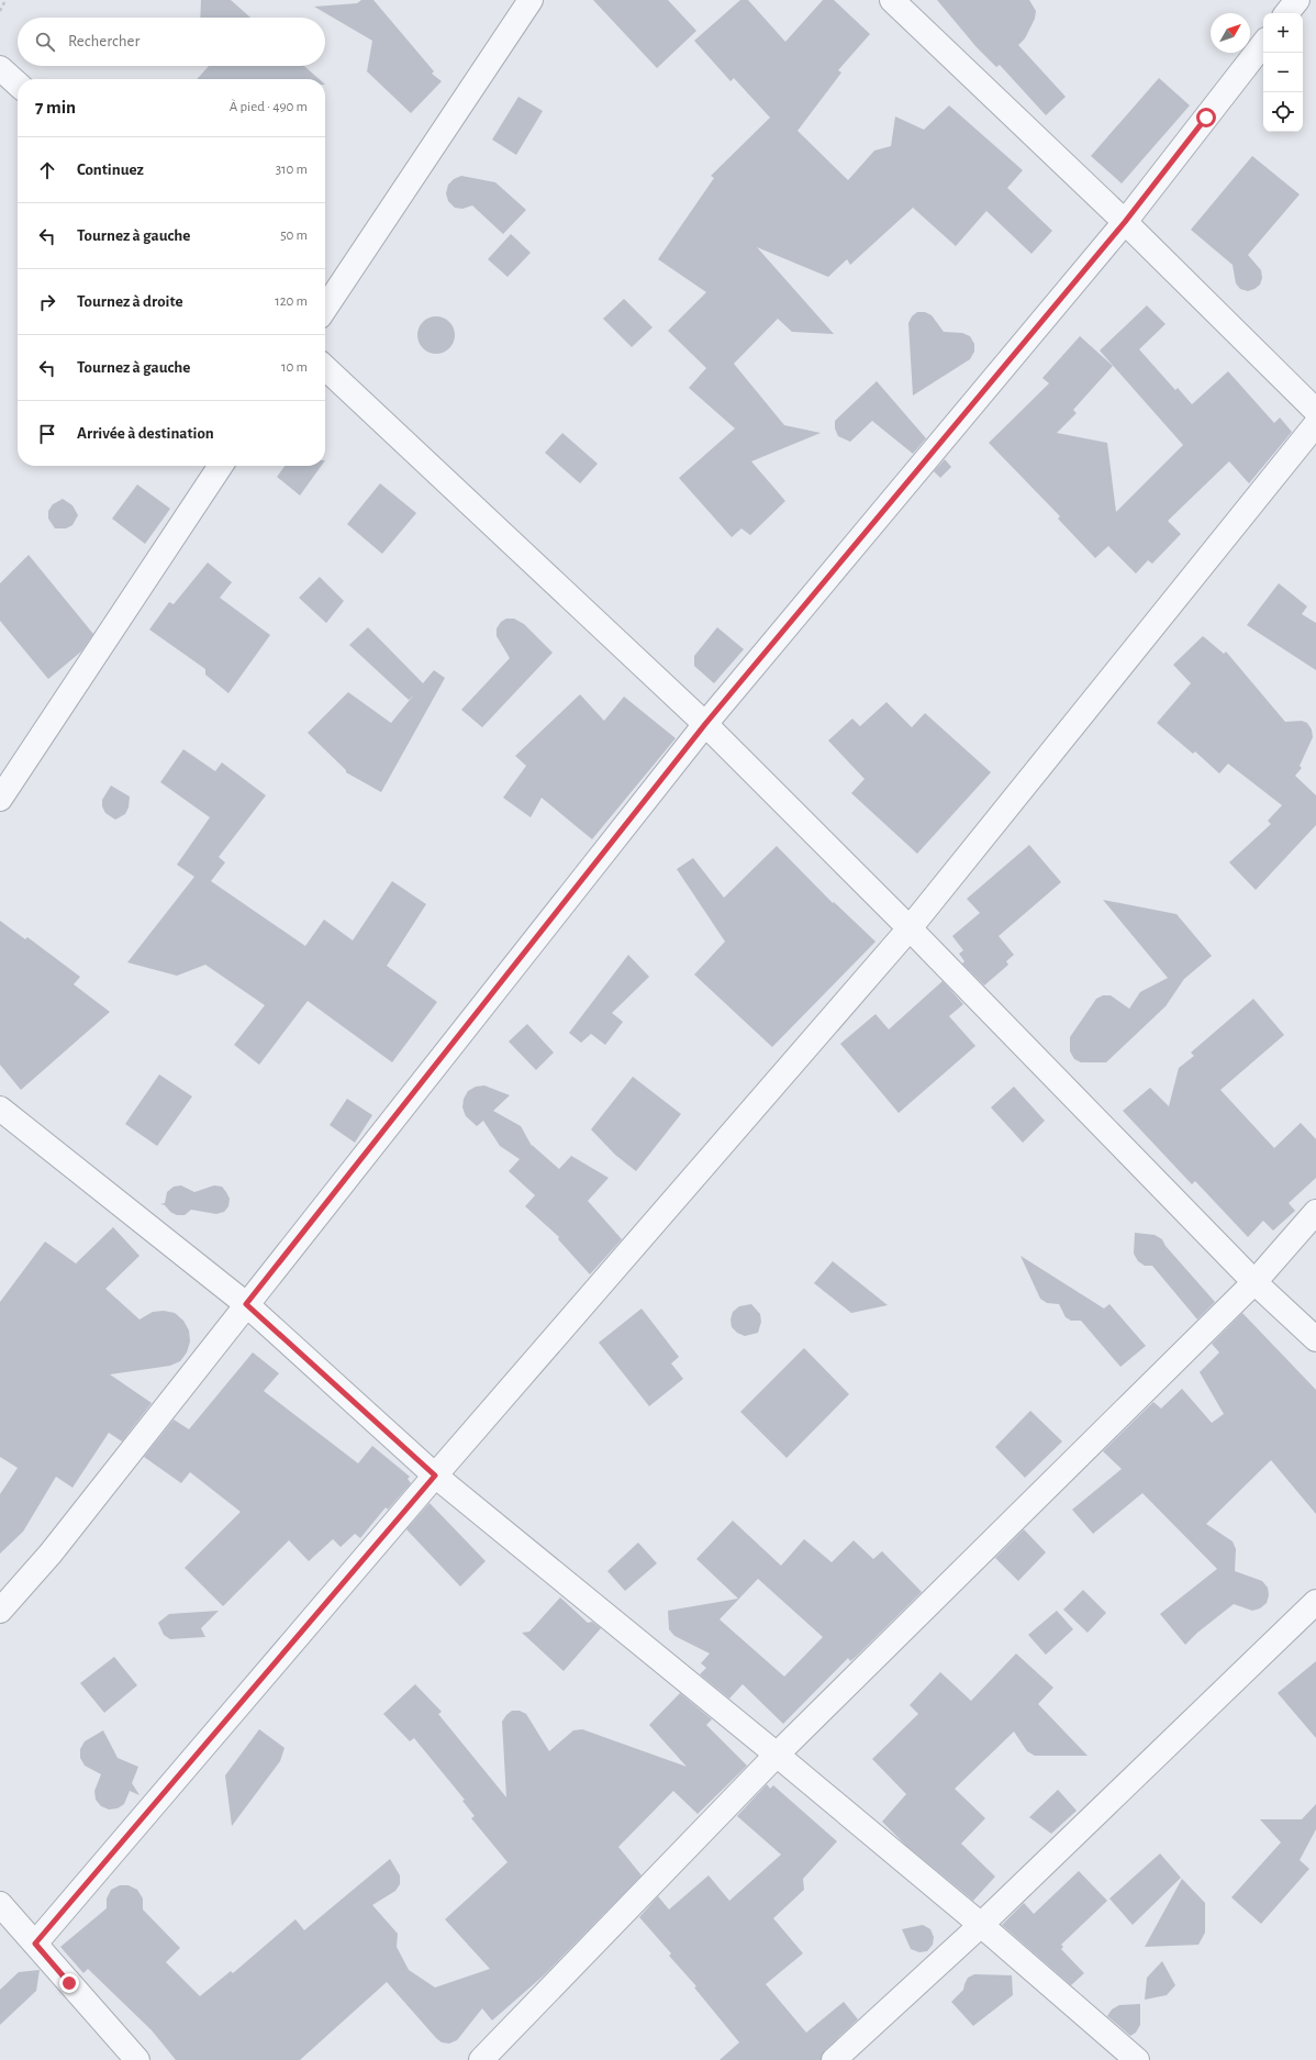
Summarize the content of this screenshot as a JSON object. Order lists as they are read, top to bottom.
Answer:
{
  "north": "top right",
  "page": {
    "map_buttons": ["+", "−"],
    "search": "Rechercher",
    "heading": ["7 min", "À pied · 490 m"],
    "list": [
      ["Continuez", "310 m"],
      ["Tournez à gauche", "50 m"],
      ["Tournez à droite", "120 m"],
      ["Tournez à gauche", "10 m"],
      "Arrivée à destination"
    ]
  }
}
